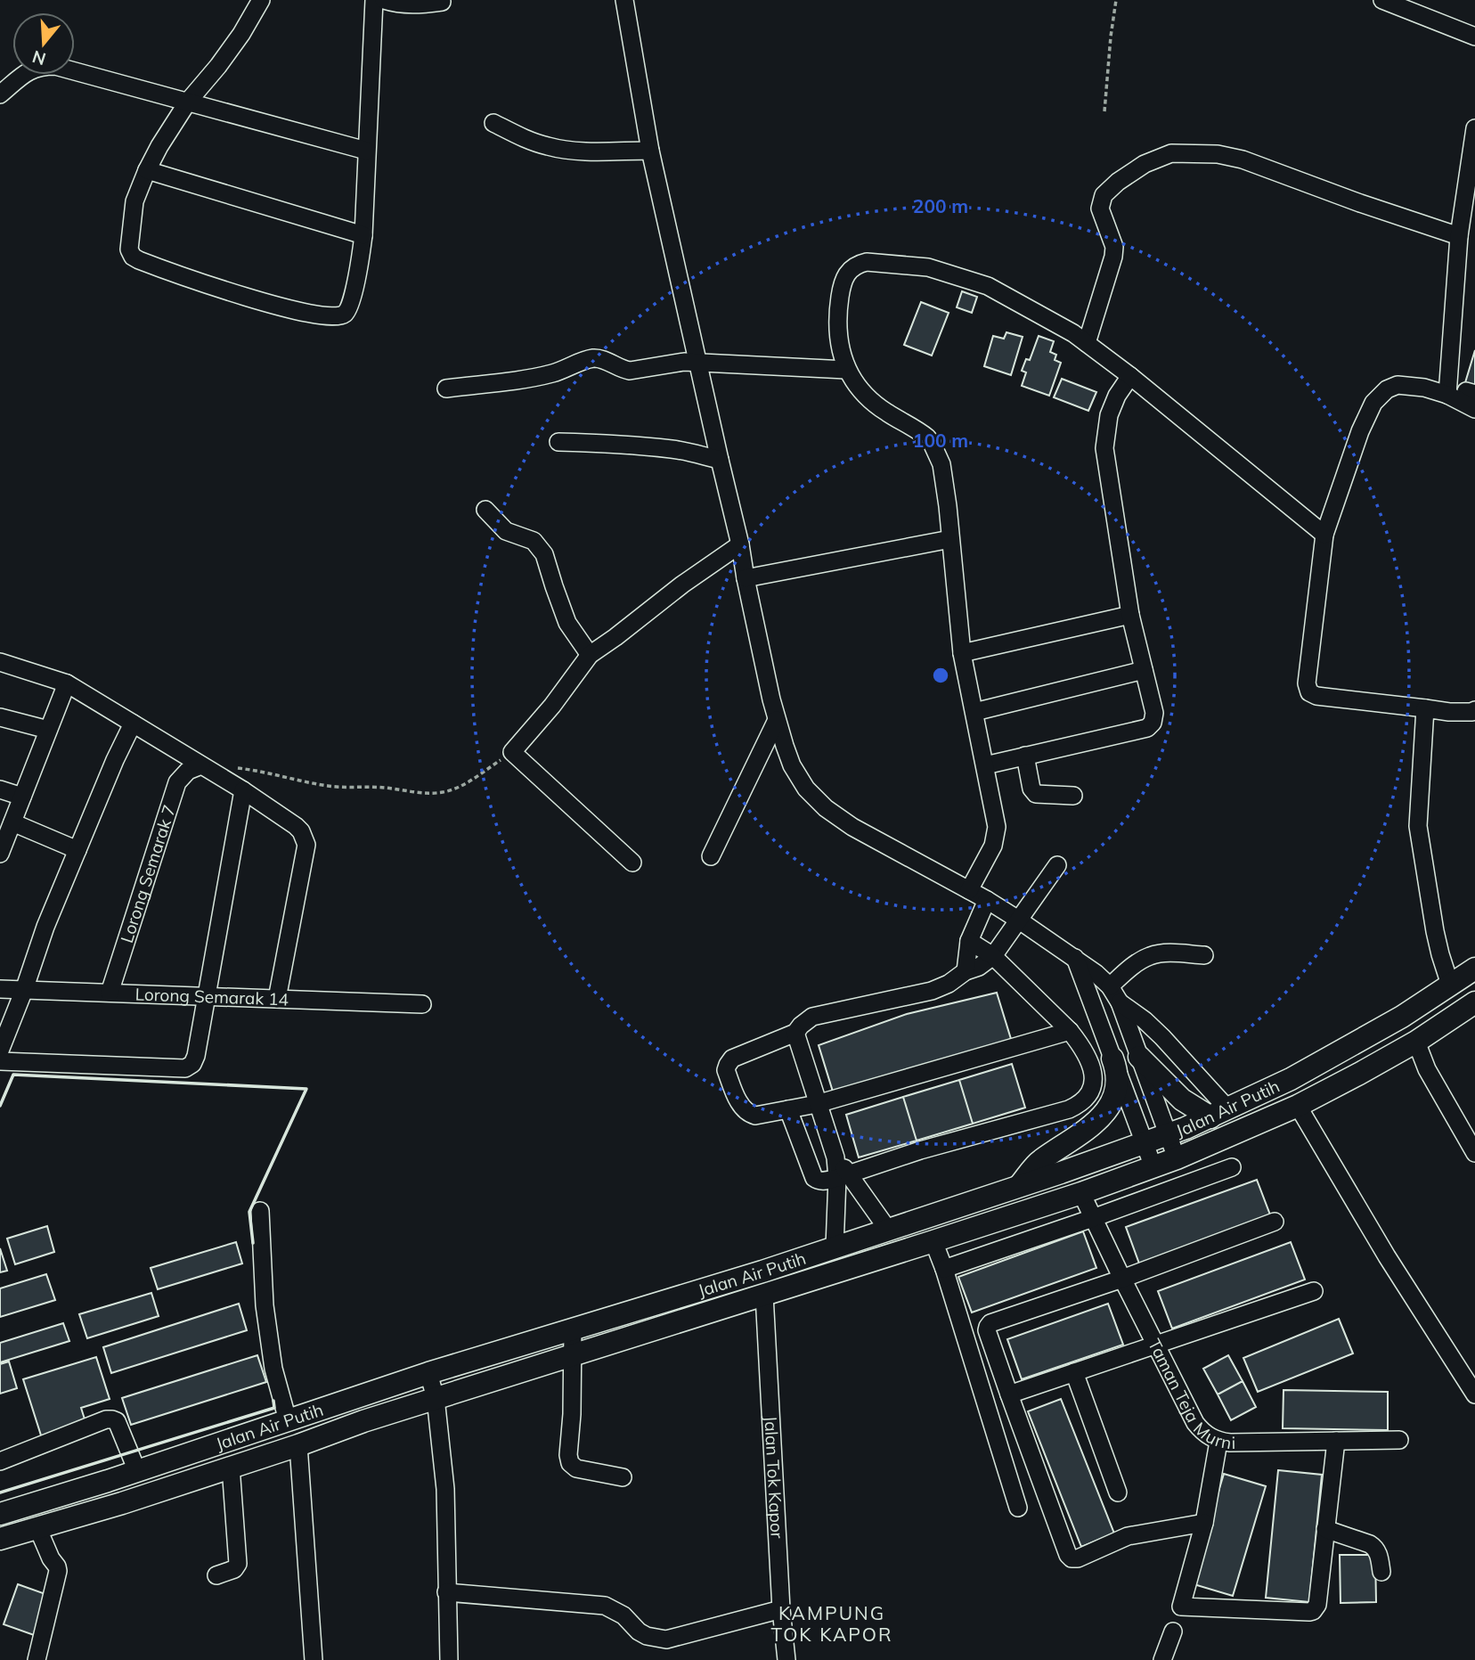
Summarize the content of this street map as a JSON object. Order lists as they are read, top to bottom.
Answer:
{
  "streets": {
    "main road": ["Jalan Air Putih"],
    "street": [
      "Lorong Semarak 7",
      "Lorong Semarak 14",
      "Taman Teja Murni",
      "Jalan Tok Kapor"
    ]
  },
  "crossings": [
    ["Lorong Semarak 7", "Lorong Semarak 14"],
    ["Jalan Air Putih", "Taman Teja Murni"],
    ["Jalan Air Putih", "Jalan Tok Kapor"]
  ],
  "districts": ["KAMPUNG TOK KAPOR"],
  "north": "bottom",
  "rings": ["200 m", "100 m"]
}
